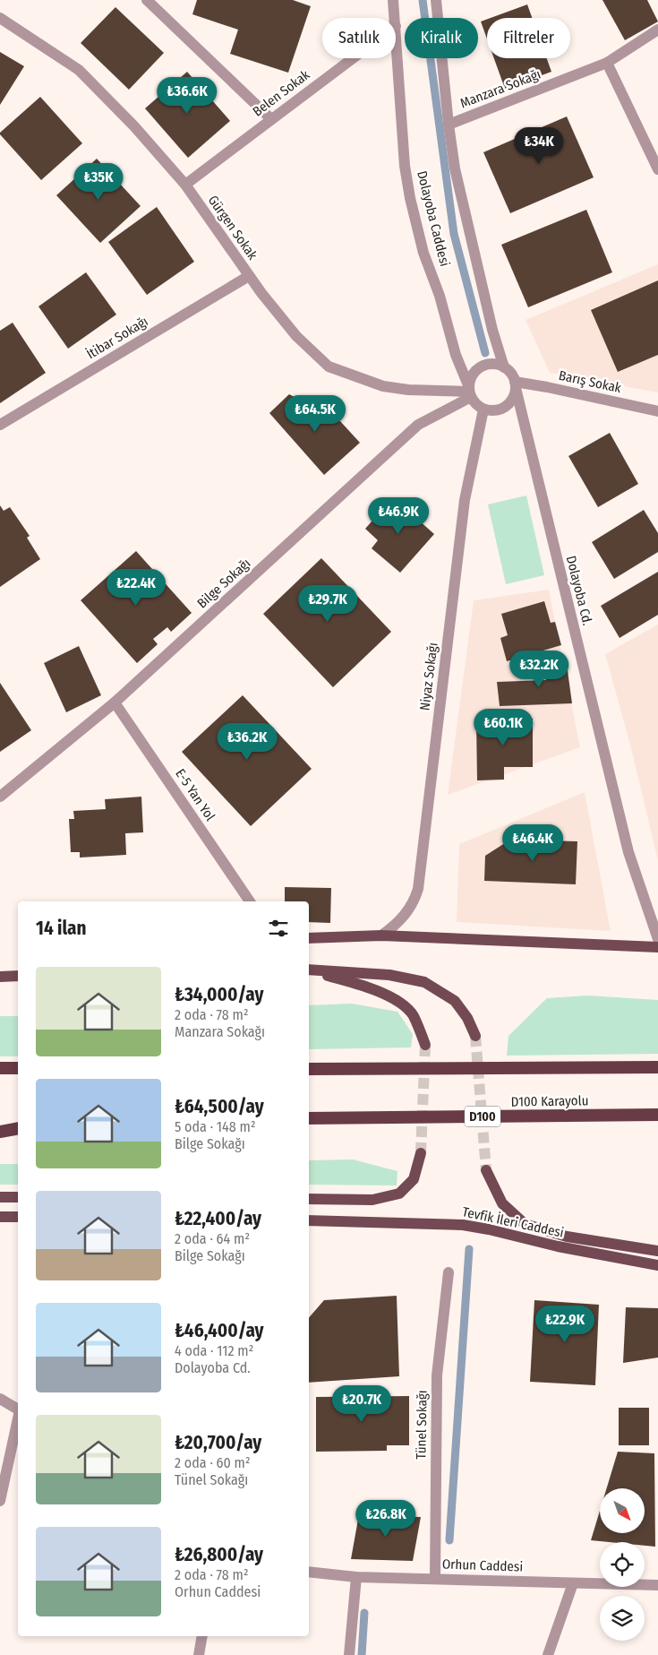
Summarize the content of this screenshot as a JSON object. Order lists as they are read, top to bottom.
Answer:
{
  "streets": {
    "highway": ["D100 Karayolu", "D100"],
    "main road": ["Tevfik İleri Caddesi"],
    "street": [
      "Manzara Sokağı",
      "Belen Sokak",
      "Dolayoba Caddesi",
      "Gürgen Sokak",
      "İtibar Sokağı",
      "Barış Sokak",
      "Bilge Sokağı",
      "Dolayoba Cd.",
      "Niyaz Sokağı",
      "E-5 Yan Yol",
      "Tünel Sokağı",
      "Orhun Caddesi"
    ]
  },
  "crossings": [
    ["Belen Sokak", "Gürgen Sokak"],
    ["Dolayoba Caddesi", "Gürgen Sokak"],
    ["Dolayoba Caddesi", "Barış Sokak"],
    ["Dolayoba Caddesi", "Bilge Sokağı"],
    ["Dolayoba Caddesi", "Dolayoba Cd."],
    ["Dolayoba Caddesi", "Niyaz Sokağı"],
    ["Gürgen Sokak", "İtibar Sokağı"],
    ["Gürgen Sokak", "Barış Sokak"],
    ["Gürgen Sokak", "Bilge Sokağı"],
    ["Gürgen Sokak", "Dolayoba Cd."],
    ["Gürgen Sokak", "Niyaz Sokağı"],
    ["Barış Sokak", "Bilge Sokağı"],
    ["Barış Sokak", "Dolayoba Cd."],
    ["Barış Sokak", "Niyaz Sokağı"],
    ["Bilge Sokağı", "Dolayoba Cd."],
    ["Bilge Sokağı", "Niyaz Sokağı"],
    ["Bilge Sokağı", "E-5 Yan Yol"],
    ["Dolayoba Cd.", "Niyaz Sokağı"],
    ["Tünel Sokağı", "Orhun Caddesi"]
  ],
  "north": "bottom right",
  "page": {
    "chip": ["Satılık", "Kiralık", "Filtreler"],
    "price": [
      "₺36.6K",
      "₺34K",
      "₺35K",
      "₺64.5K",
      "₺46.9K",
      "₺22.4K",
      "₺29.7K",
      "₺32.2K",
      "₺60.1K",
      "₺36.2K",
      "₺46.4K",
      "₺22.9K",
      "₺20.7K",
      "₺26.8K"
    ],
    "heading": "14 ilan",
    "list": [
      {
        "name": "₺34,000/ay",
        "note": "2 oda · 78 m² · Manzara Sokağı"
      },
      {
        "name": "₺64,500/ay",
        "note": "5 oda · 148 m² · Bilge Sokağı"
      },
      {
        "name": "₺22,400/ay",
        "note": "2 oda · 64 m² · Bilge Sokağı"
      },
      {
        "name": "₺46,400/ay",
        "note": "4 oda · 112 m² · Dolayoba Cd."
      },
      {
        "name": "₺20,700/ay",
        "note": "2 oda · 60 m² · Tünel Sokağı"
      },
      {
        "name": "₺26,800/ay",
        "note": "2 oda · 78 m² · Orhun Caddesi"
      }
    ]
  }
}
